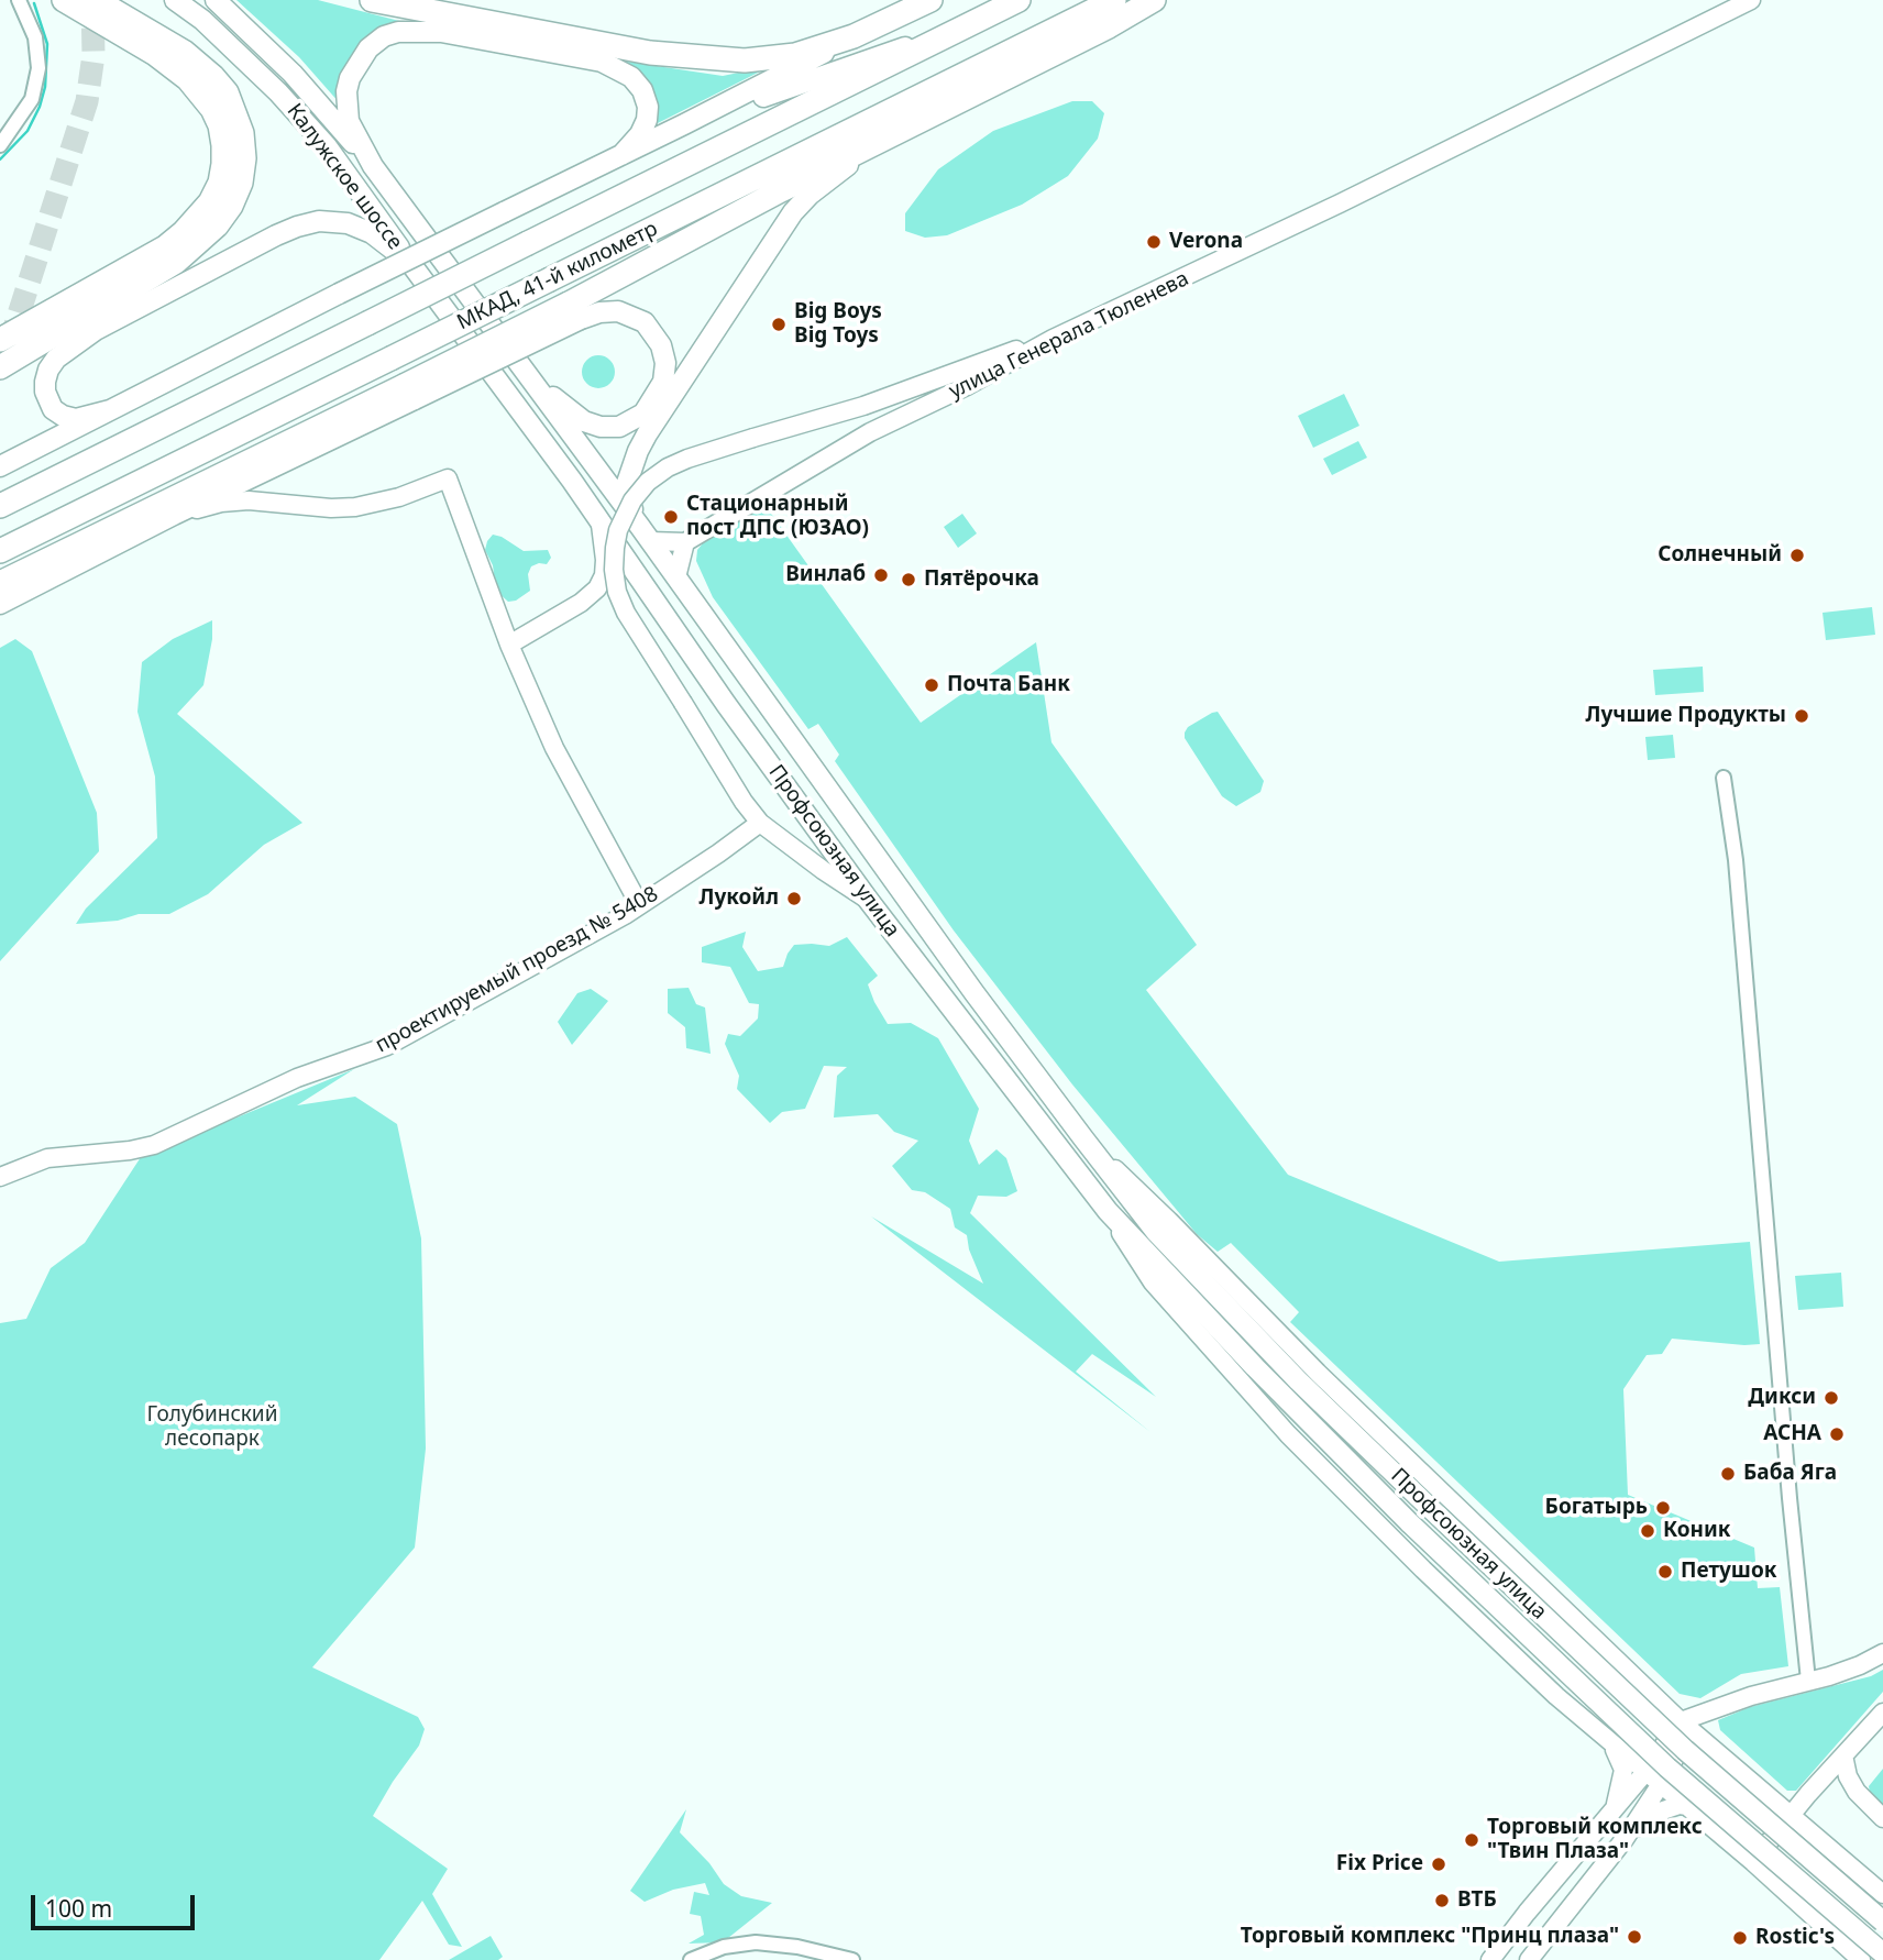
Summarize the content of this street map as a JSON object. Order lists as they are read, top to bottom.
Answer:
{
  "streets": {
    "highway": ["МКАД, 41-й километр"],
    "main road": ["Калужское шоссе", "Профсоюзная улица"],
    "street": ["улица Генерала Тюленева", "проектируемый проезд № 5408"]
  },
  "crossings": [
    ["Калужское шоссе", "Профсоюзная улица"]
  ],
  "parks": ["Голубинский лесопарк"],
  "places": [
    "Verona",
    "Big Boys Big Toys",
    "Стационарный пост ДПС (ЮЗАО)",
    "Солнечный",
    "Винлаб",
    "Пятёрочка",
    "Почта Банк",
    "Лучшие Продукты",
    "Лукойл",
    "Дикси",
    "АСНА",
    "Баба Яга",
    "Богатырь",
    "Коник",
    "Петушок",
    "Торговый комплекс \"Твин Плаза\"",
    "Fix Price",
    "ВТБ",
    "Торговый комплекс \"Принц плаза\"",
    "Rostic's"
  ],
  "scale_bar": "100 m"
}
